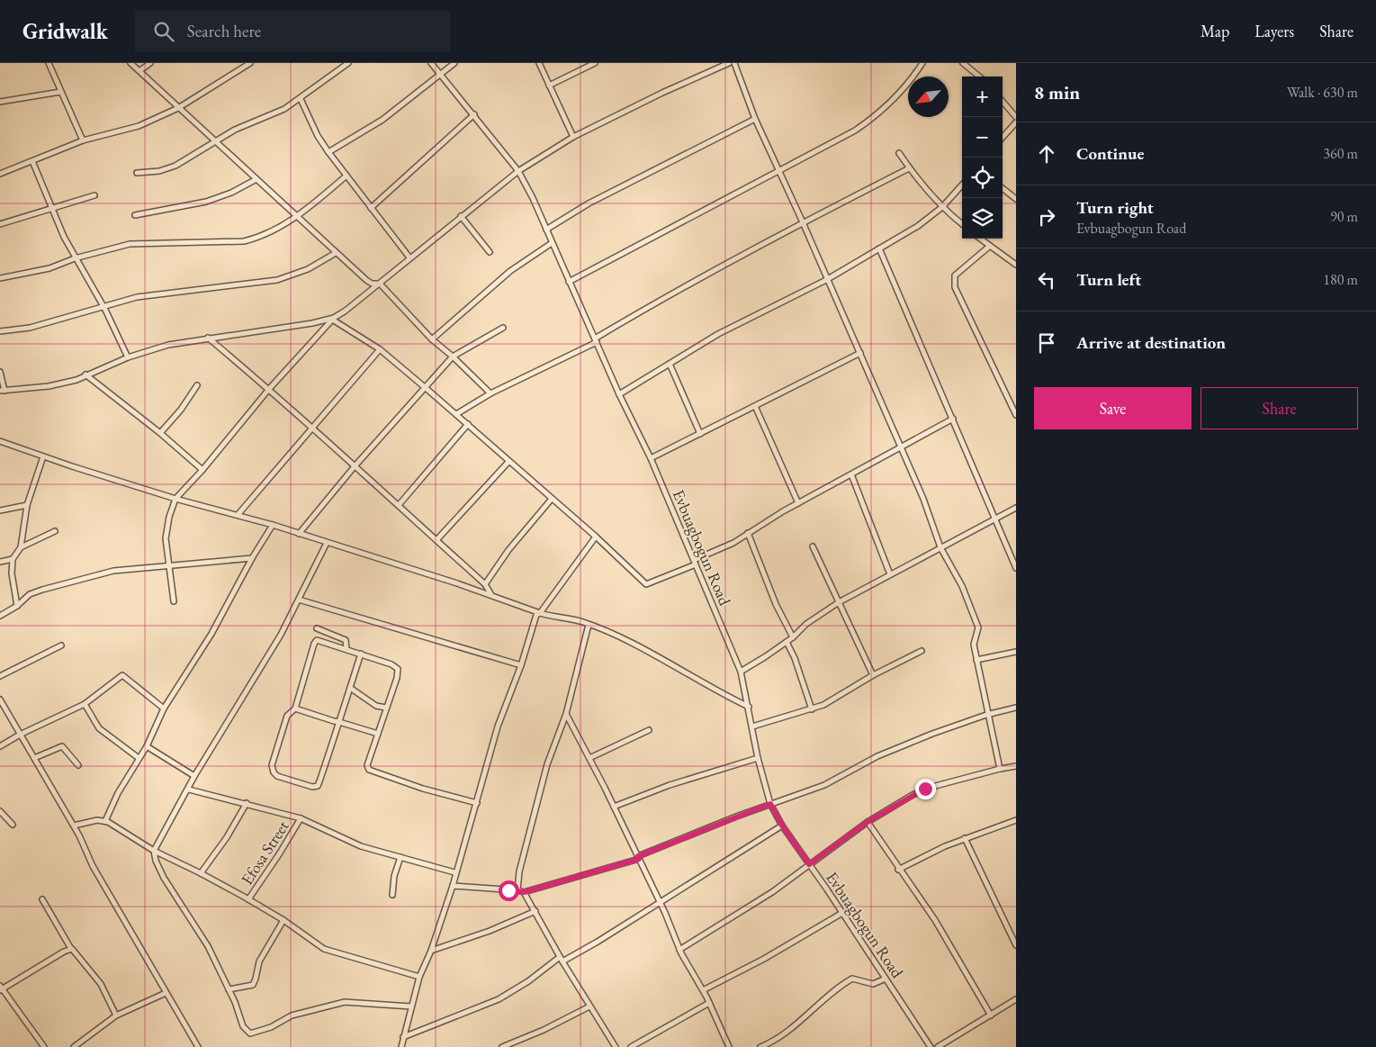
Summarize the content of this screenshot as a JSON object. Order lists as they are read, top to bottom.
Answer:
{
  "streets": {
    "street": ["Evbuagbogun Road", "Efosa Street"]
  },
  "north": "bottom left",
  "page": {
    "header": "Gridwalk",
    "search": "Search here",
    "nav": ["Map", "Layers", "Share"],
    "heading": ["8 min", "Walk · 630 m"],
    "map_buttons": ["+", "−"],
    "list": [
      ["Continue", "360 m"],
      ["Turn right", "Evbuagbogun Road", "90 m"],
      ["Turn left", "180 m"],
      "Arrive at destination"
    ],
    "buttons": ["Save", "Share"]
  }
}
